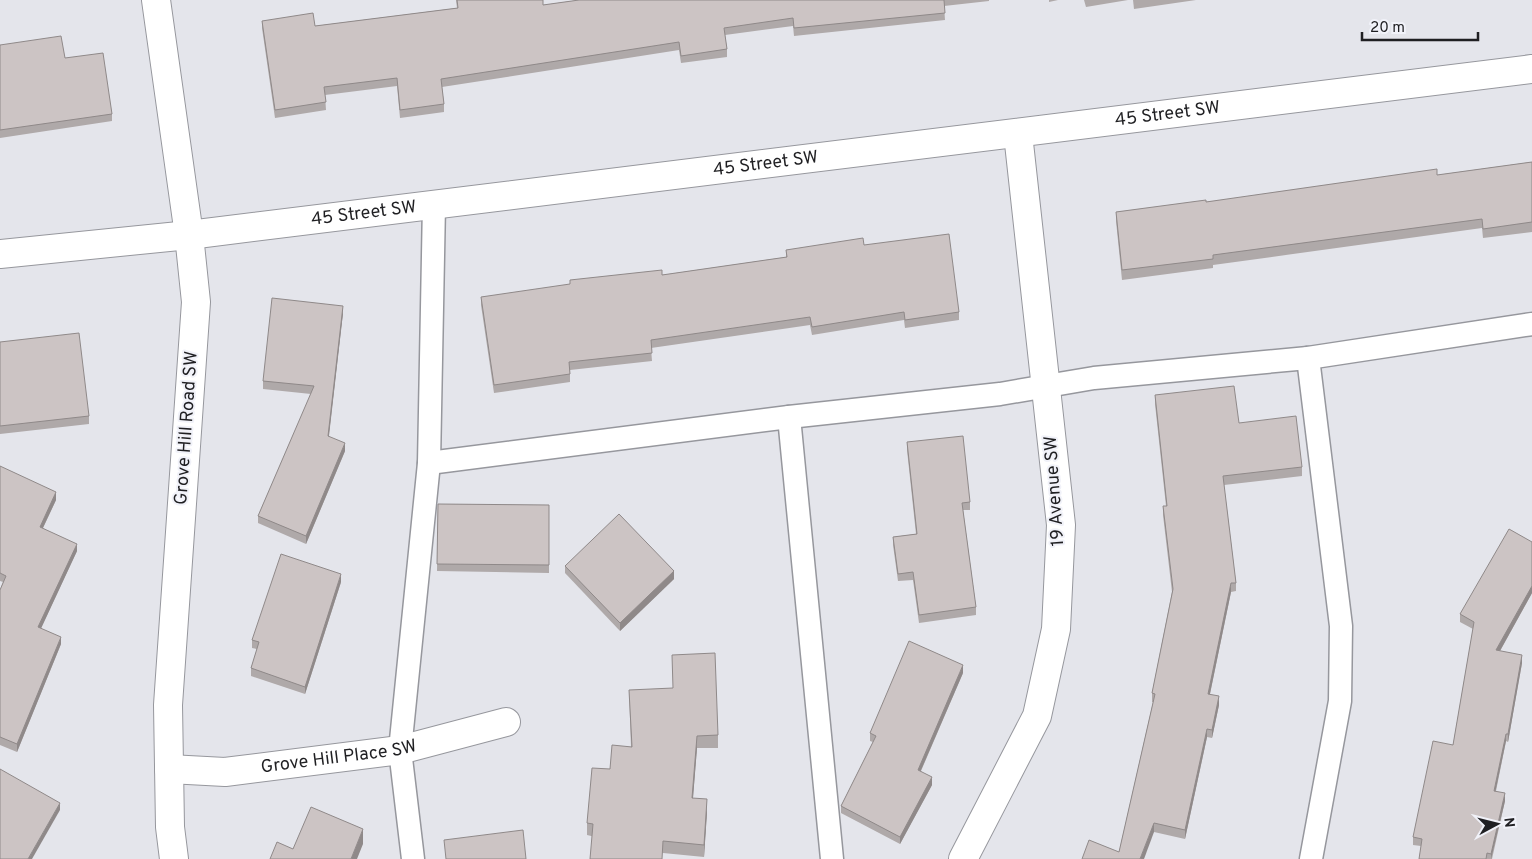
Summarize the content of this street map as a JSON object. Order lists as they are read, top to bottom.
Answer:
{
  "streets": {
    "street": [
      "45 Street SW",
      "Grove Hill Road SW",
      "19 Avenue SW",
      "Grove Hill Place SW"
    ]
  },
  "crossings": [
    ["45 Street SW", "Grove Hill Road SW"],
    ["45 Street SW", "19 Avenue SW"],
    ["Grove Hill Road SW", "Grove Hill Place SW"]
  ],
  "scale_bar": "20 m",
  "north": "right"
}
